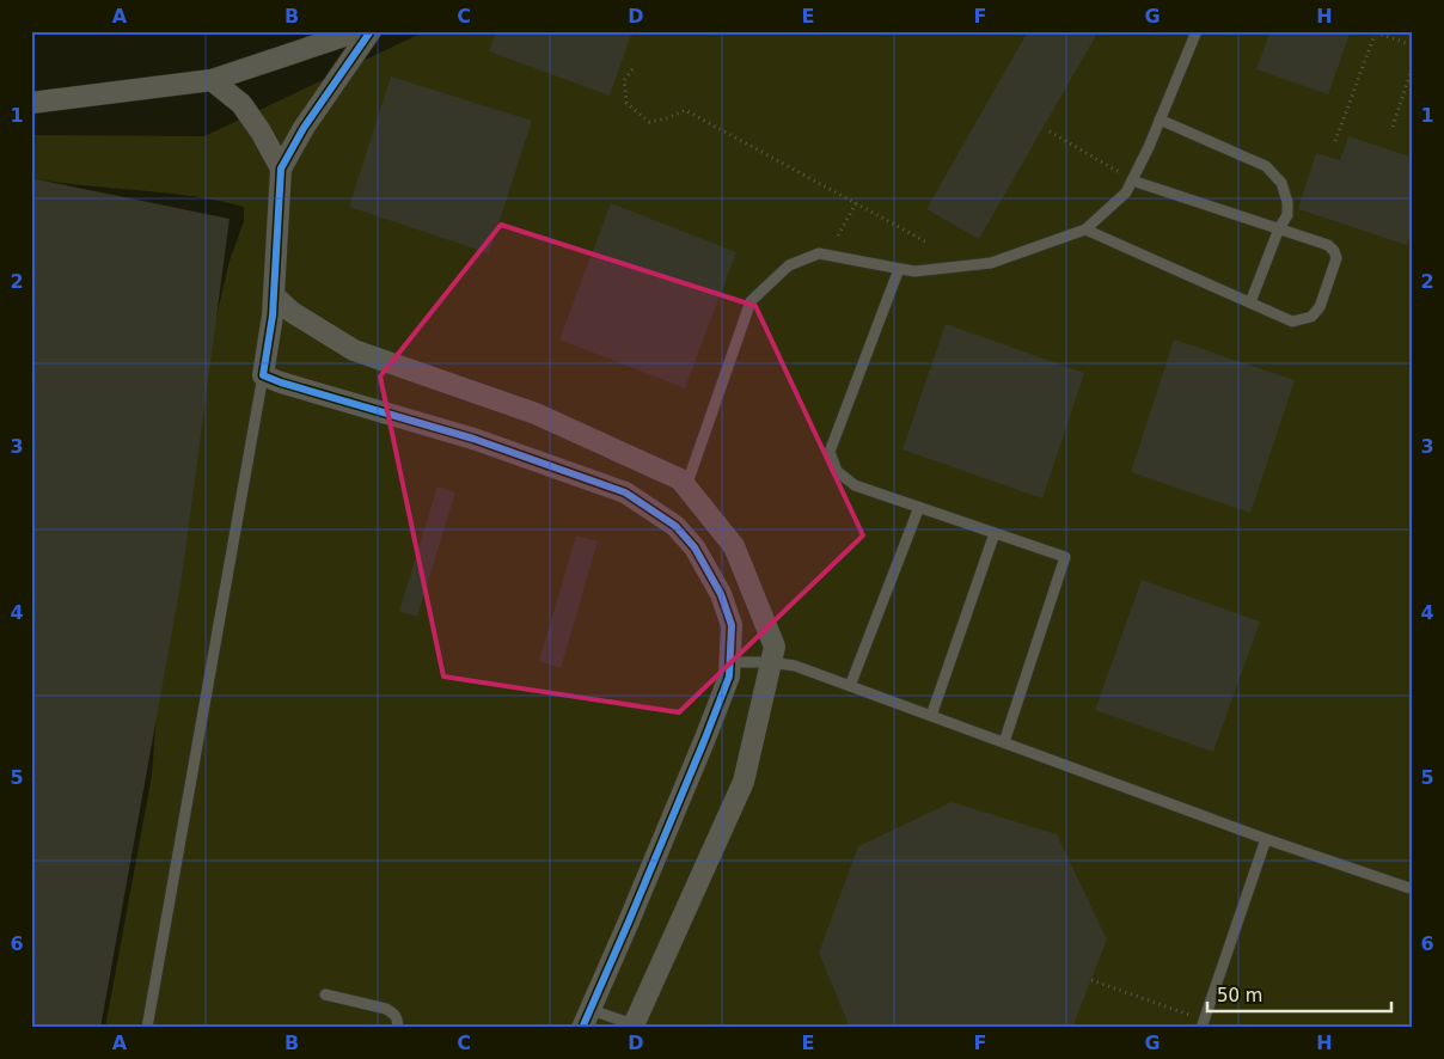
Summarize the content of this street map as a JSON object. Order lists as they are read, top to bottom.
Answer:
{
  "scale_bar": "50 m",
  "grid": {
    "columns": [
      "A",
      "B",
      "C",
      "D",
      "E",
      "F",
      "G",
      "H"
    ],
    "rows": [
      "1",
      "2",
      "3",
      "4",
      "5",
      "6"
    ]
  }
}
